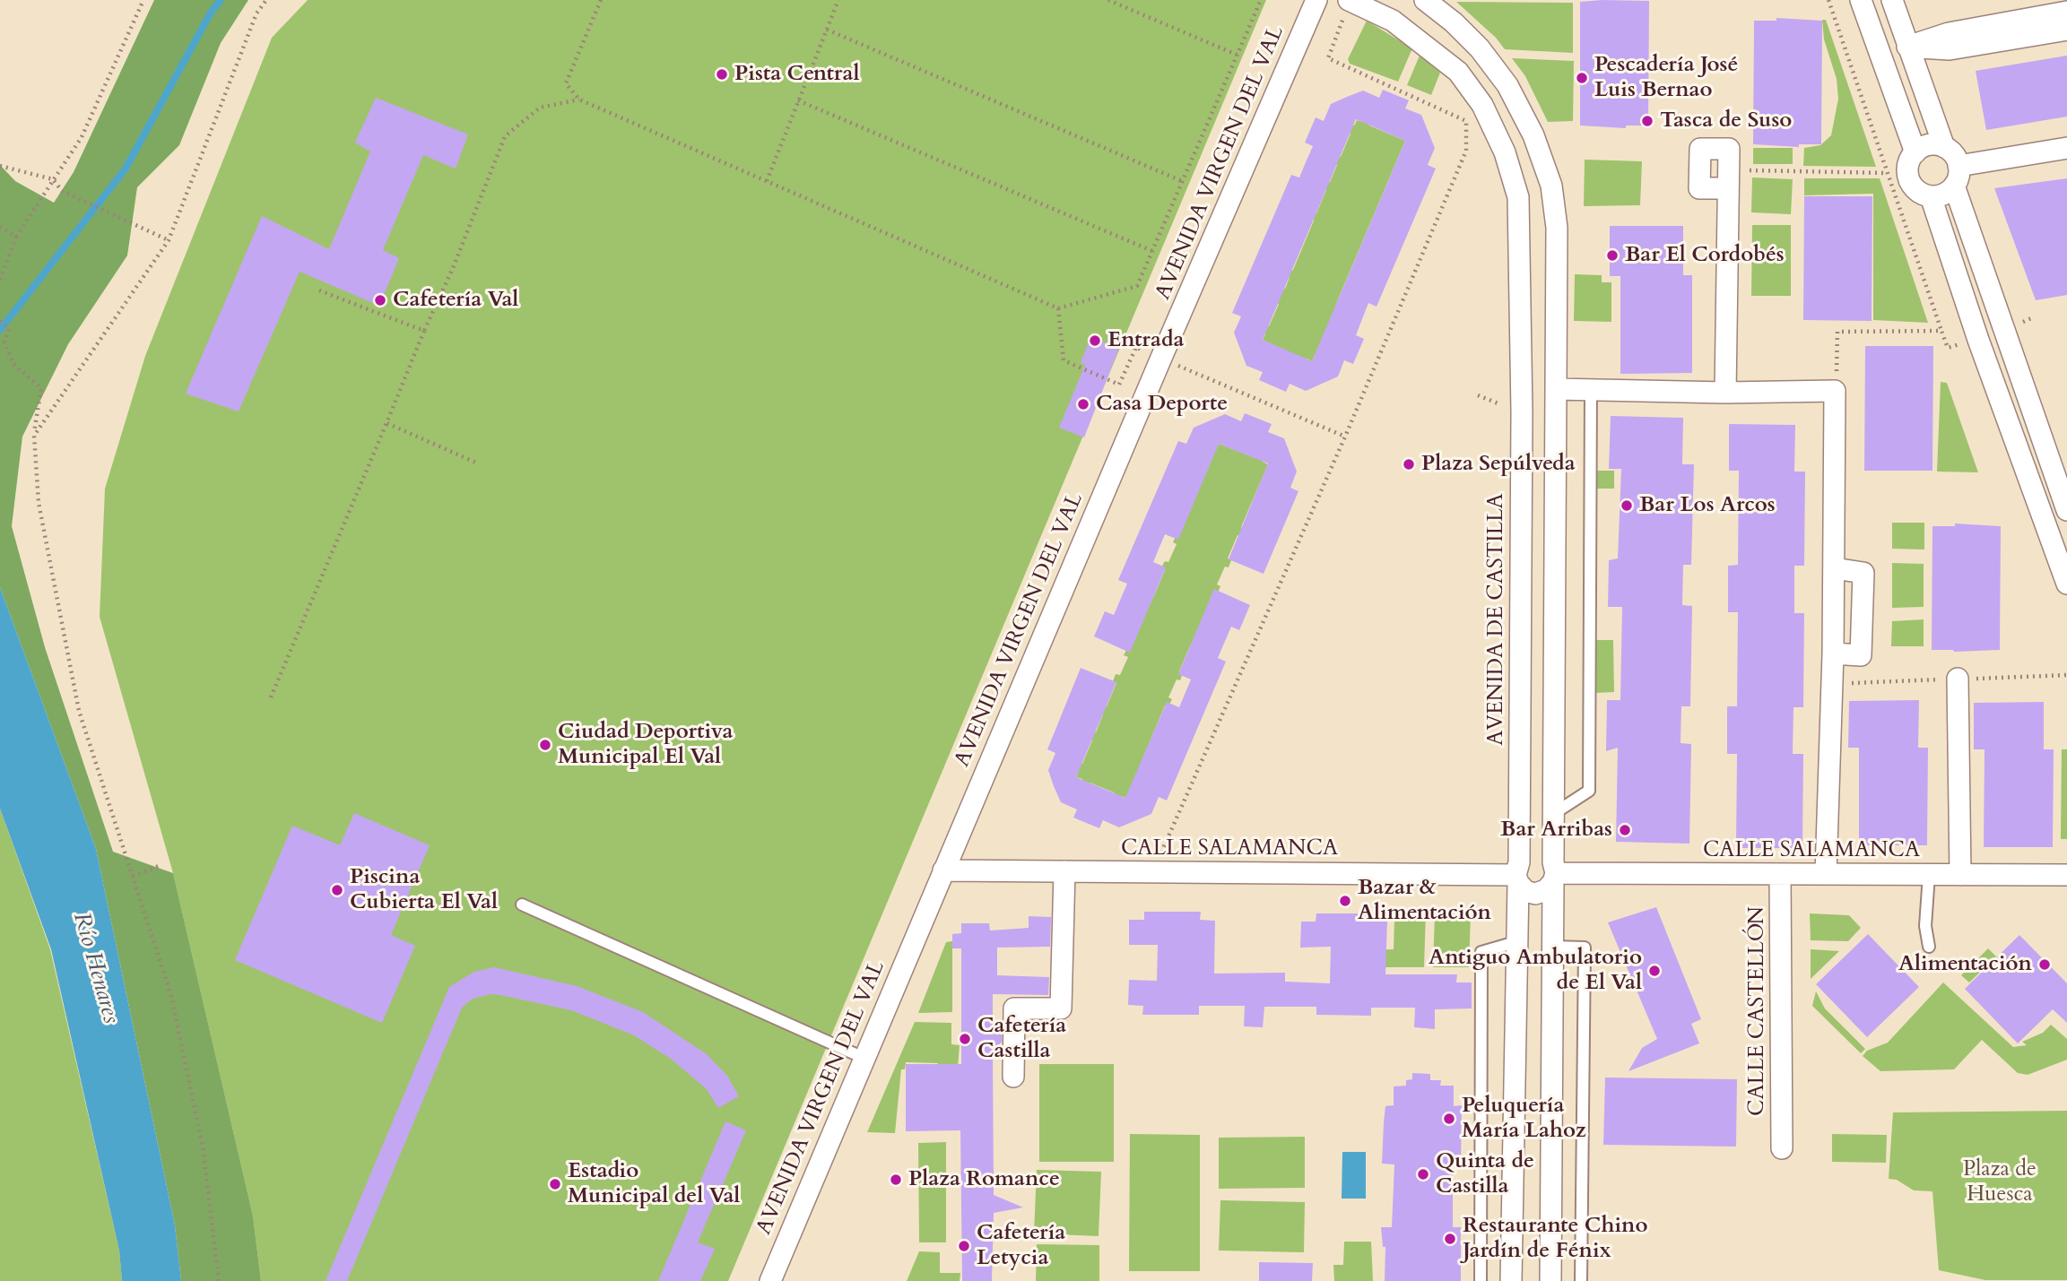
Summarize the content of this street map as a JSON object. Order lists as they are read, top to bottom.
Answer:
{
  "streets": {
    "street": [
      "AVENIDA VIRGEN DEL VAL",
      "AVENIDA DE CASTILLA",
      "CALLE SALAMANCA",
      "CALLE CASTELLÓN"
    ]
  },
  "crossings": [
    ["AVENIDA VIRGEN DEL VAL", "CALLE SALAMANCA"],
    ["AVENIDA DE CASTILLA", "CALLE SALAMANCA"],
    ["CALLE SALAMANCA", "CALLE CASTELLÓN"]
  ],
  "water": ["Río Henares"],
  "parks": ["Plaza de Huesca"],
  "places": [
    "Pista Central",
    "Pescadería José Luis Bernao",
    "Tasca de Suso",
    "Bar El Cordobés",
    "Cafetería Val",
    "Entrada",
    "Casa Deporte",
    "Plaza Sepúlveda",
    "Bar Los Arcos",
    "Ciudad Deportiva Municipal El Val",
    "Bar Arribas",
    "Piscina Cubierta El Val",
    "Bazar & Alimentación",
    "Alimentación",
    "Antiguo Ambulatorio de El Val",
    "Cafetería Castilla",
    "Peluquería María Lahoz",
    "Quinta de Castilla",
    "Plaza Romance",
    "Estadio Municipal del Val",
    "Restaurante Chino Jardín de Fénix",
    "Cafetería Letycia"
  ]
}
